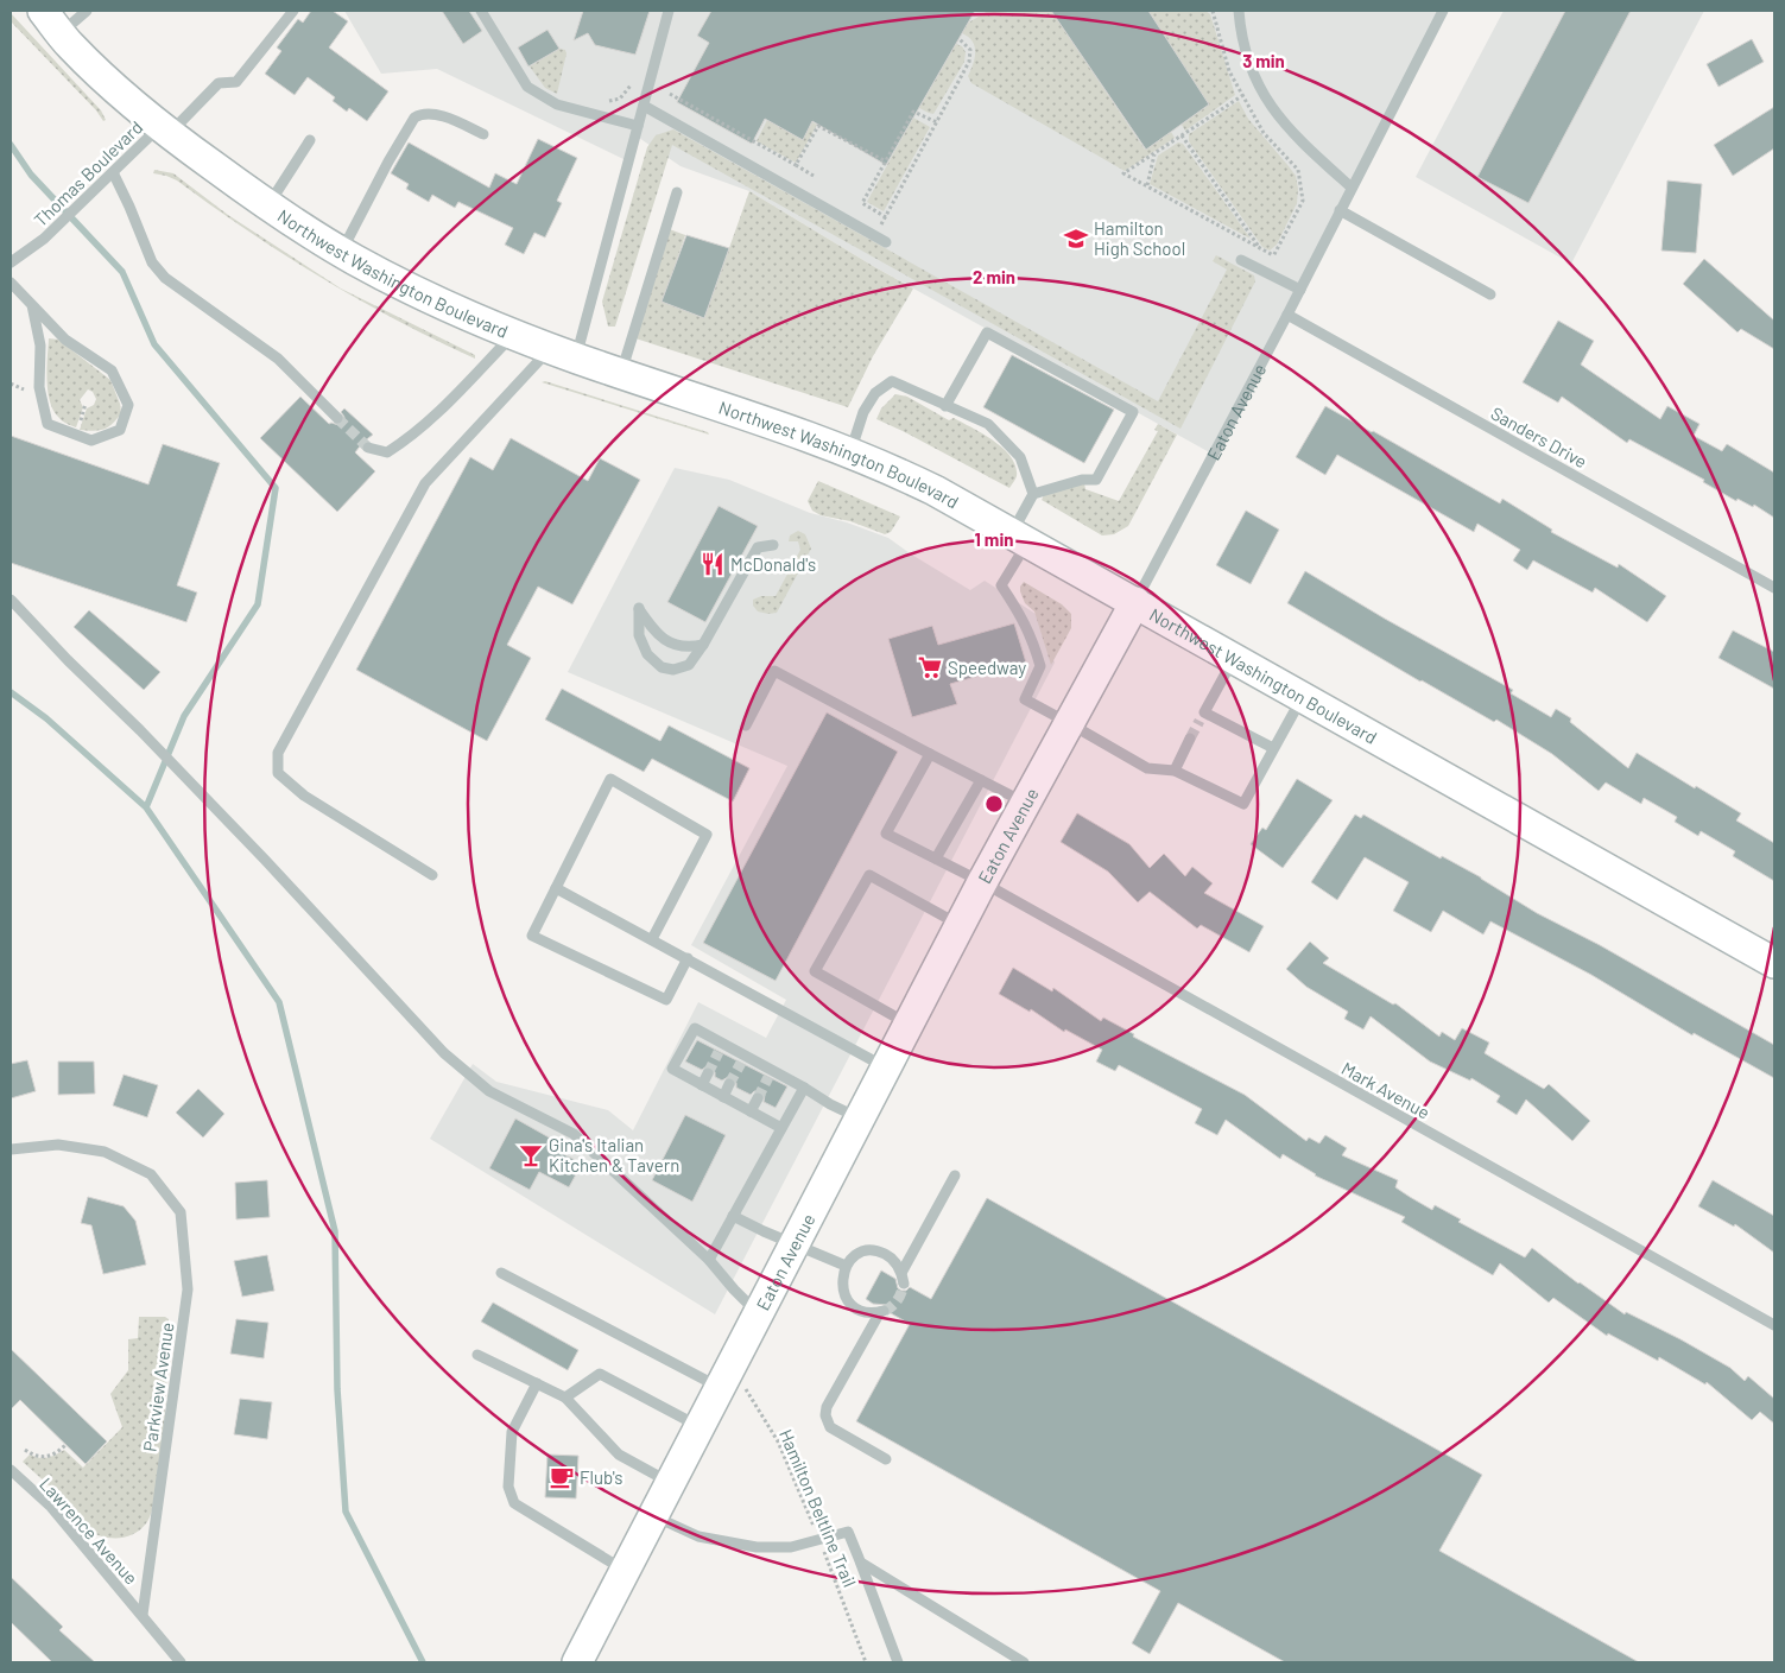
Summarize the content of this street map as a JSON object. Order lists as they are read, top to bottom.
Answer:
{
  "streets": {
    "main road": ["Northwest Washington Boulevard", "Eaton Avenue"],
    "street": [
      "Thomas Boulevard",
      "Sanders Drive",
      "Mark Avenue",
      "Parkview Avenue",
      "Lawrence Avenue"
    ],
    "path": ["Hamilton Beltline Trail"]
  },
  "crossings": [
    ["Thomas Boulevard", "Northwest Washington Boulevard"],
    ["Northwest Washington Boulevard", "Eaton Avenue"],
    ["Eaton Avenue", "Sanders Drive"],
    ["Eaton Avenue", "Mark Avenue"],
    ["Eaton Avenue", "Hamilton Beltline Trail"],
    ["Parkview Avenue", "Lawrence Avenue"]
  ],
  "places": {
    "school or university": ["Hamilton High School"],
    "restaurant": ["McDonald's"],
    "supermarket": ["Speedway"],
    "bar": ["Gina's Italian Kitchen & Tavern"],
    "cafe": ["Flub's"]
  },
  "rings": ["3 min", "2 min", "1 min"]
}
